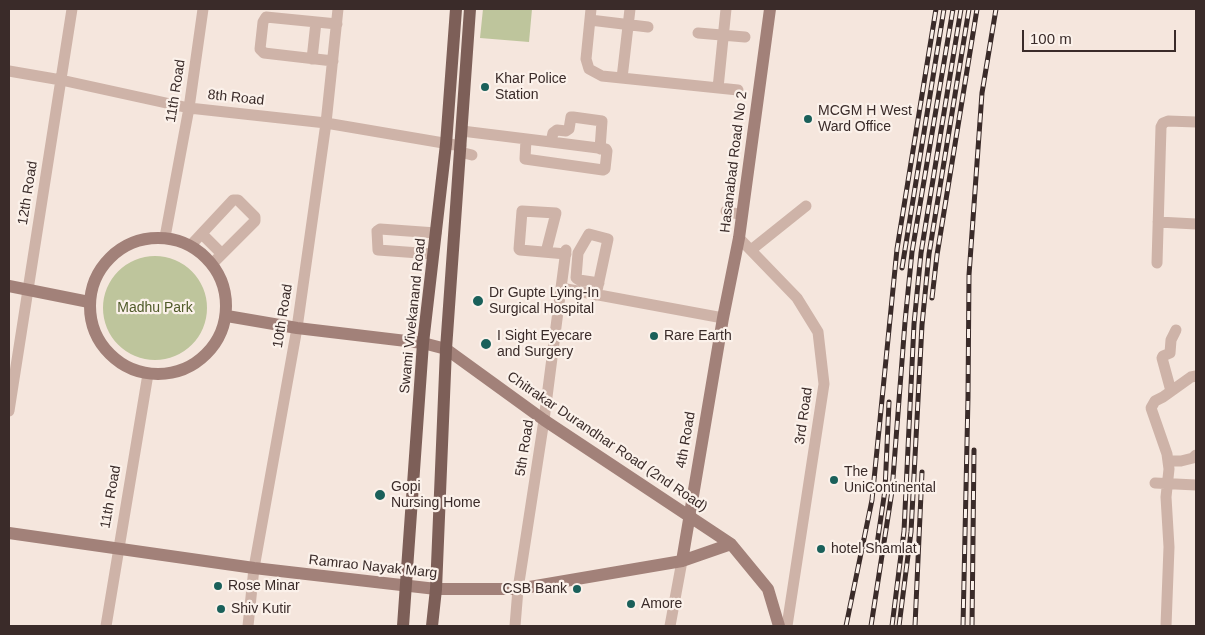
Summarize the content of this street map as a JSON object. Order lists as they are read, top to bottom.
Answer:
{
  "streets": {
    "main road": ["Swami Vivekanand Road"],
    "street": [
      "11th Road",
      "8th Road",
      "Hasanabad Road No 2",
      "12th Road",
      "10th Road",
      "3rd Road",
      "4th Road",
      "Chitrakar Durandhar Road (2nd Road)",
      "5th Road",
      "Ramrao Nayak Marg"
    ]
  },
  "crossings": [
    ["11th Road", "8th Road"],
    ["11th Road", "Chitrakar Durandhar Road (2nd Road)"],
    ["11th Road", "Ramrao Nayak Marg"],
    ["8th Road", "12th Road"],
    ["8th Road", "10th Road"],
    ["8th Road", "Swami Vivekanand Road"],
    ["Hasanabad Road No 2", "3rd Road"],
    ["Hasanabad Road No 2", "4th Road"],
    ["10th Road", "Chitrakar Durandhar Road (2nd Road)"],
    ["10th Road", "Ramrao Nayak Marg"],
    ["Swami Vivekanand Road", "Chitrakar Durandhar Road (2nd Road)"],
    ["Swami Vivekanand Road", "Ramrao Nayak Marg"],
    ["4th Road", "Chitrakar Durandhar Road (2nd Road)"],
    ["4th Road", "Ramrao Nayak Marg"],
    ["Chitrakar Durandhar Road (2nd Road)", "5th Road"],
    ["Chitrakar Durandhar Road (2nd Road)", "Ramrao Nayak Marg"],
    ["5th Road", "Ramrao Nayak Marg"]
  ],
  "parks": ["Madhu Park"],
  "places": [
    "Khar Police Station",
    "MCGM H West Ward Office",
    "Dr Gupte Lying-In Surgical Hospital",
    "Rare Earth",
    "I Sight Eyecare and Surgery",
    "The UniContinental",
    "Gopi Nursing Home",
    "hotel Shamlat",
    "Rose Minar",
    "CSB Bank",
    "Amore",
    "Shiv Kutir"
  ],
  "scale_bar": "100 m"
}
